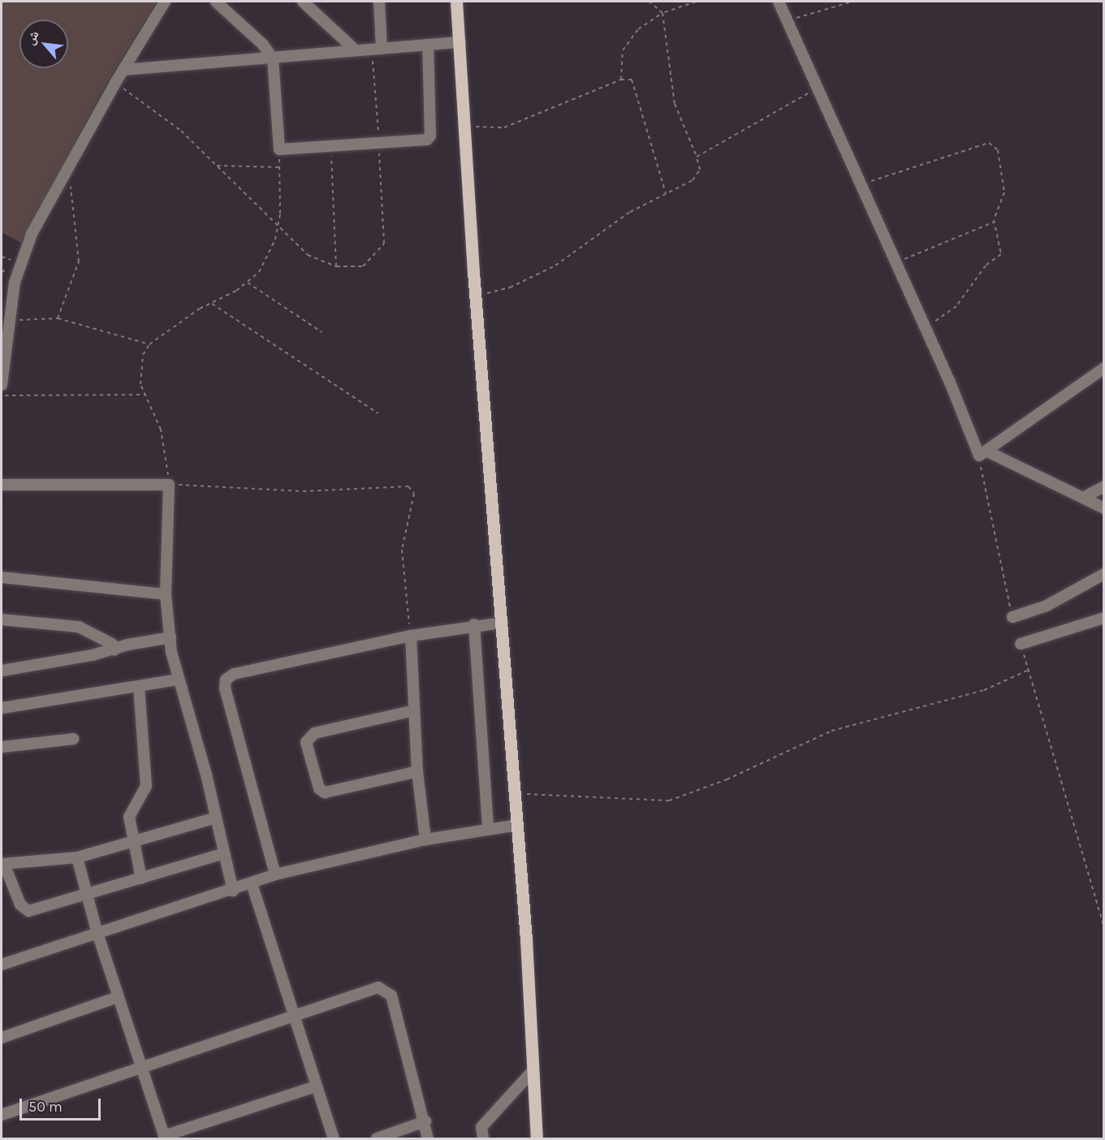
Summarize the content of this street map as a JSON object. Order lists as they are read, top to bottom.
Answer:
{
  "scale_bar": "50 m",
  "north": "top left"
}
